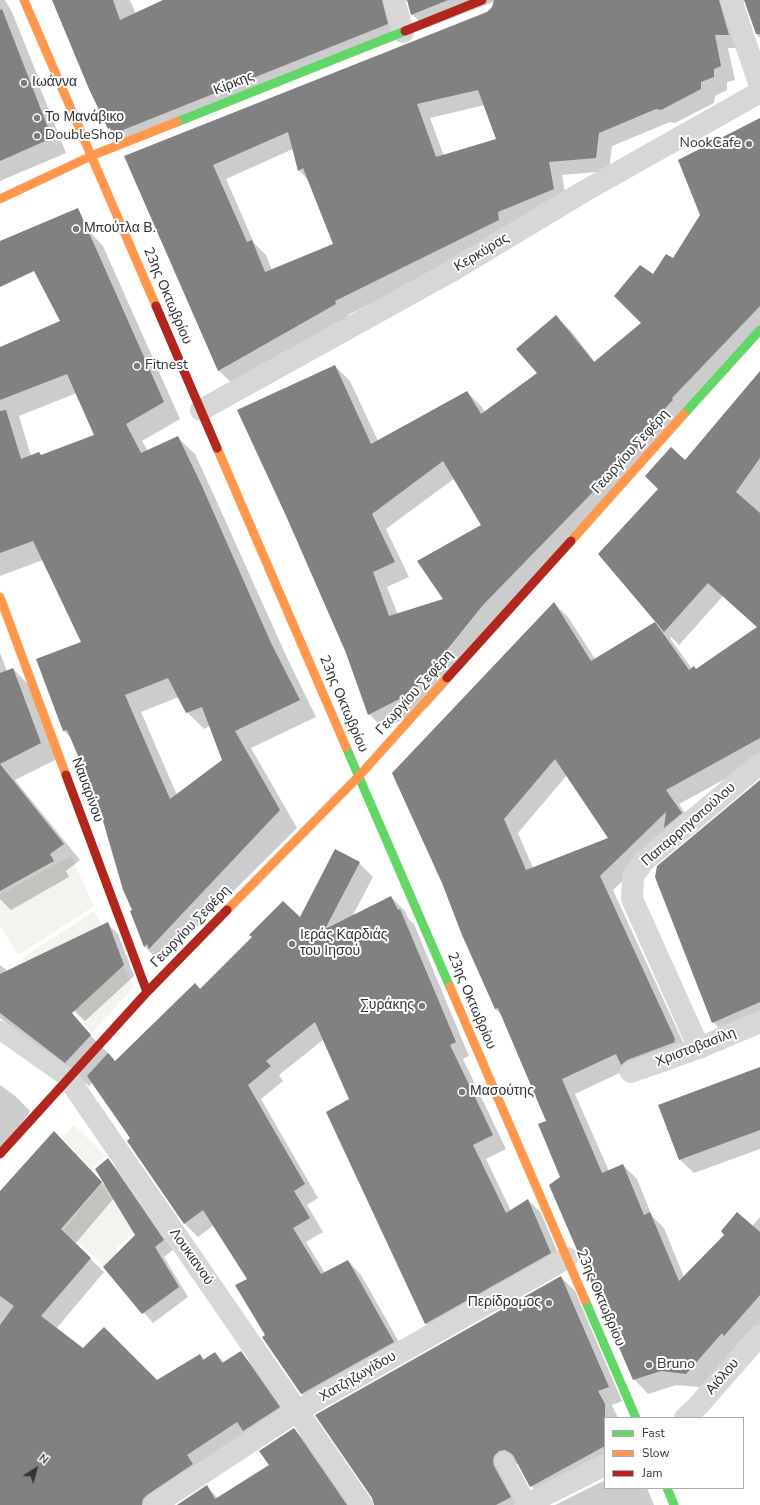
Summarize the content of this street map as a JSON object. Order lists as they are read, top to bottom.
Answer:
{
  "streets": {
    "street": [
      "Κίρκης",
      "Κερκύρας",
      "23ης Οκτωβρίου",
      "Γεωργίου Σεφέρη",
      "Ναυαρίνου",
      "Παπαρρηγοπούλου",
      "Χριστοβασίλη",
      "Λουκιανού",
      "Χατζηζωγίδου",
      "Αιόλου"
    ]
  },
  "crossings": [
    ["Κίρκης", "23ης Οκτωβρίου"],
    ["Κερκύρας", "23ης Οκτωβρίου"],
    ["23ης Οκτωβρίου", "Γεωργίου Σεφέρη"],
    ["23ης Οκτωβρίου", "Χατζηζωγίδου"],
    ["Γεωργίου Σεφέρη", "Ναυαρίνου"],
    ["Γεωργίου Σεφέρη", "Λουκιανού"],
    ["Παπαρρηγοπούλου", "Χριστοβασίλη"],
    ["Λουκιανού", "Χατζηζωγίδου"]
  ],
  "places": [
    "Ιωάννα",
    "Το Μανάβικο",
    "DoubleShop",
    "NookCafe",
    "Μπούτλα Β.",
    "Fitnest",
    "Ιεράς Καρδιάς του Ιησού",
    "Συράκης",
    "Μασούτης",
    "Περίδρομος",
    "Bruno"
  ],
  "legend": ["Fast", "Slow", "Jam"],
  "north": "top right"
}
